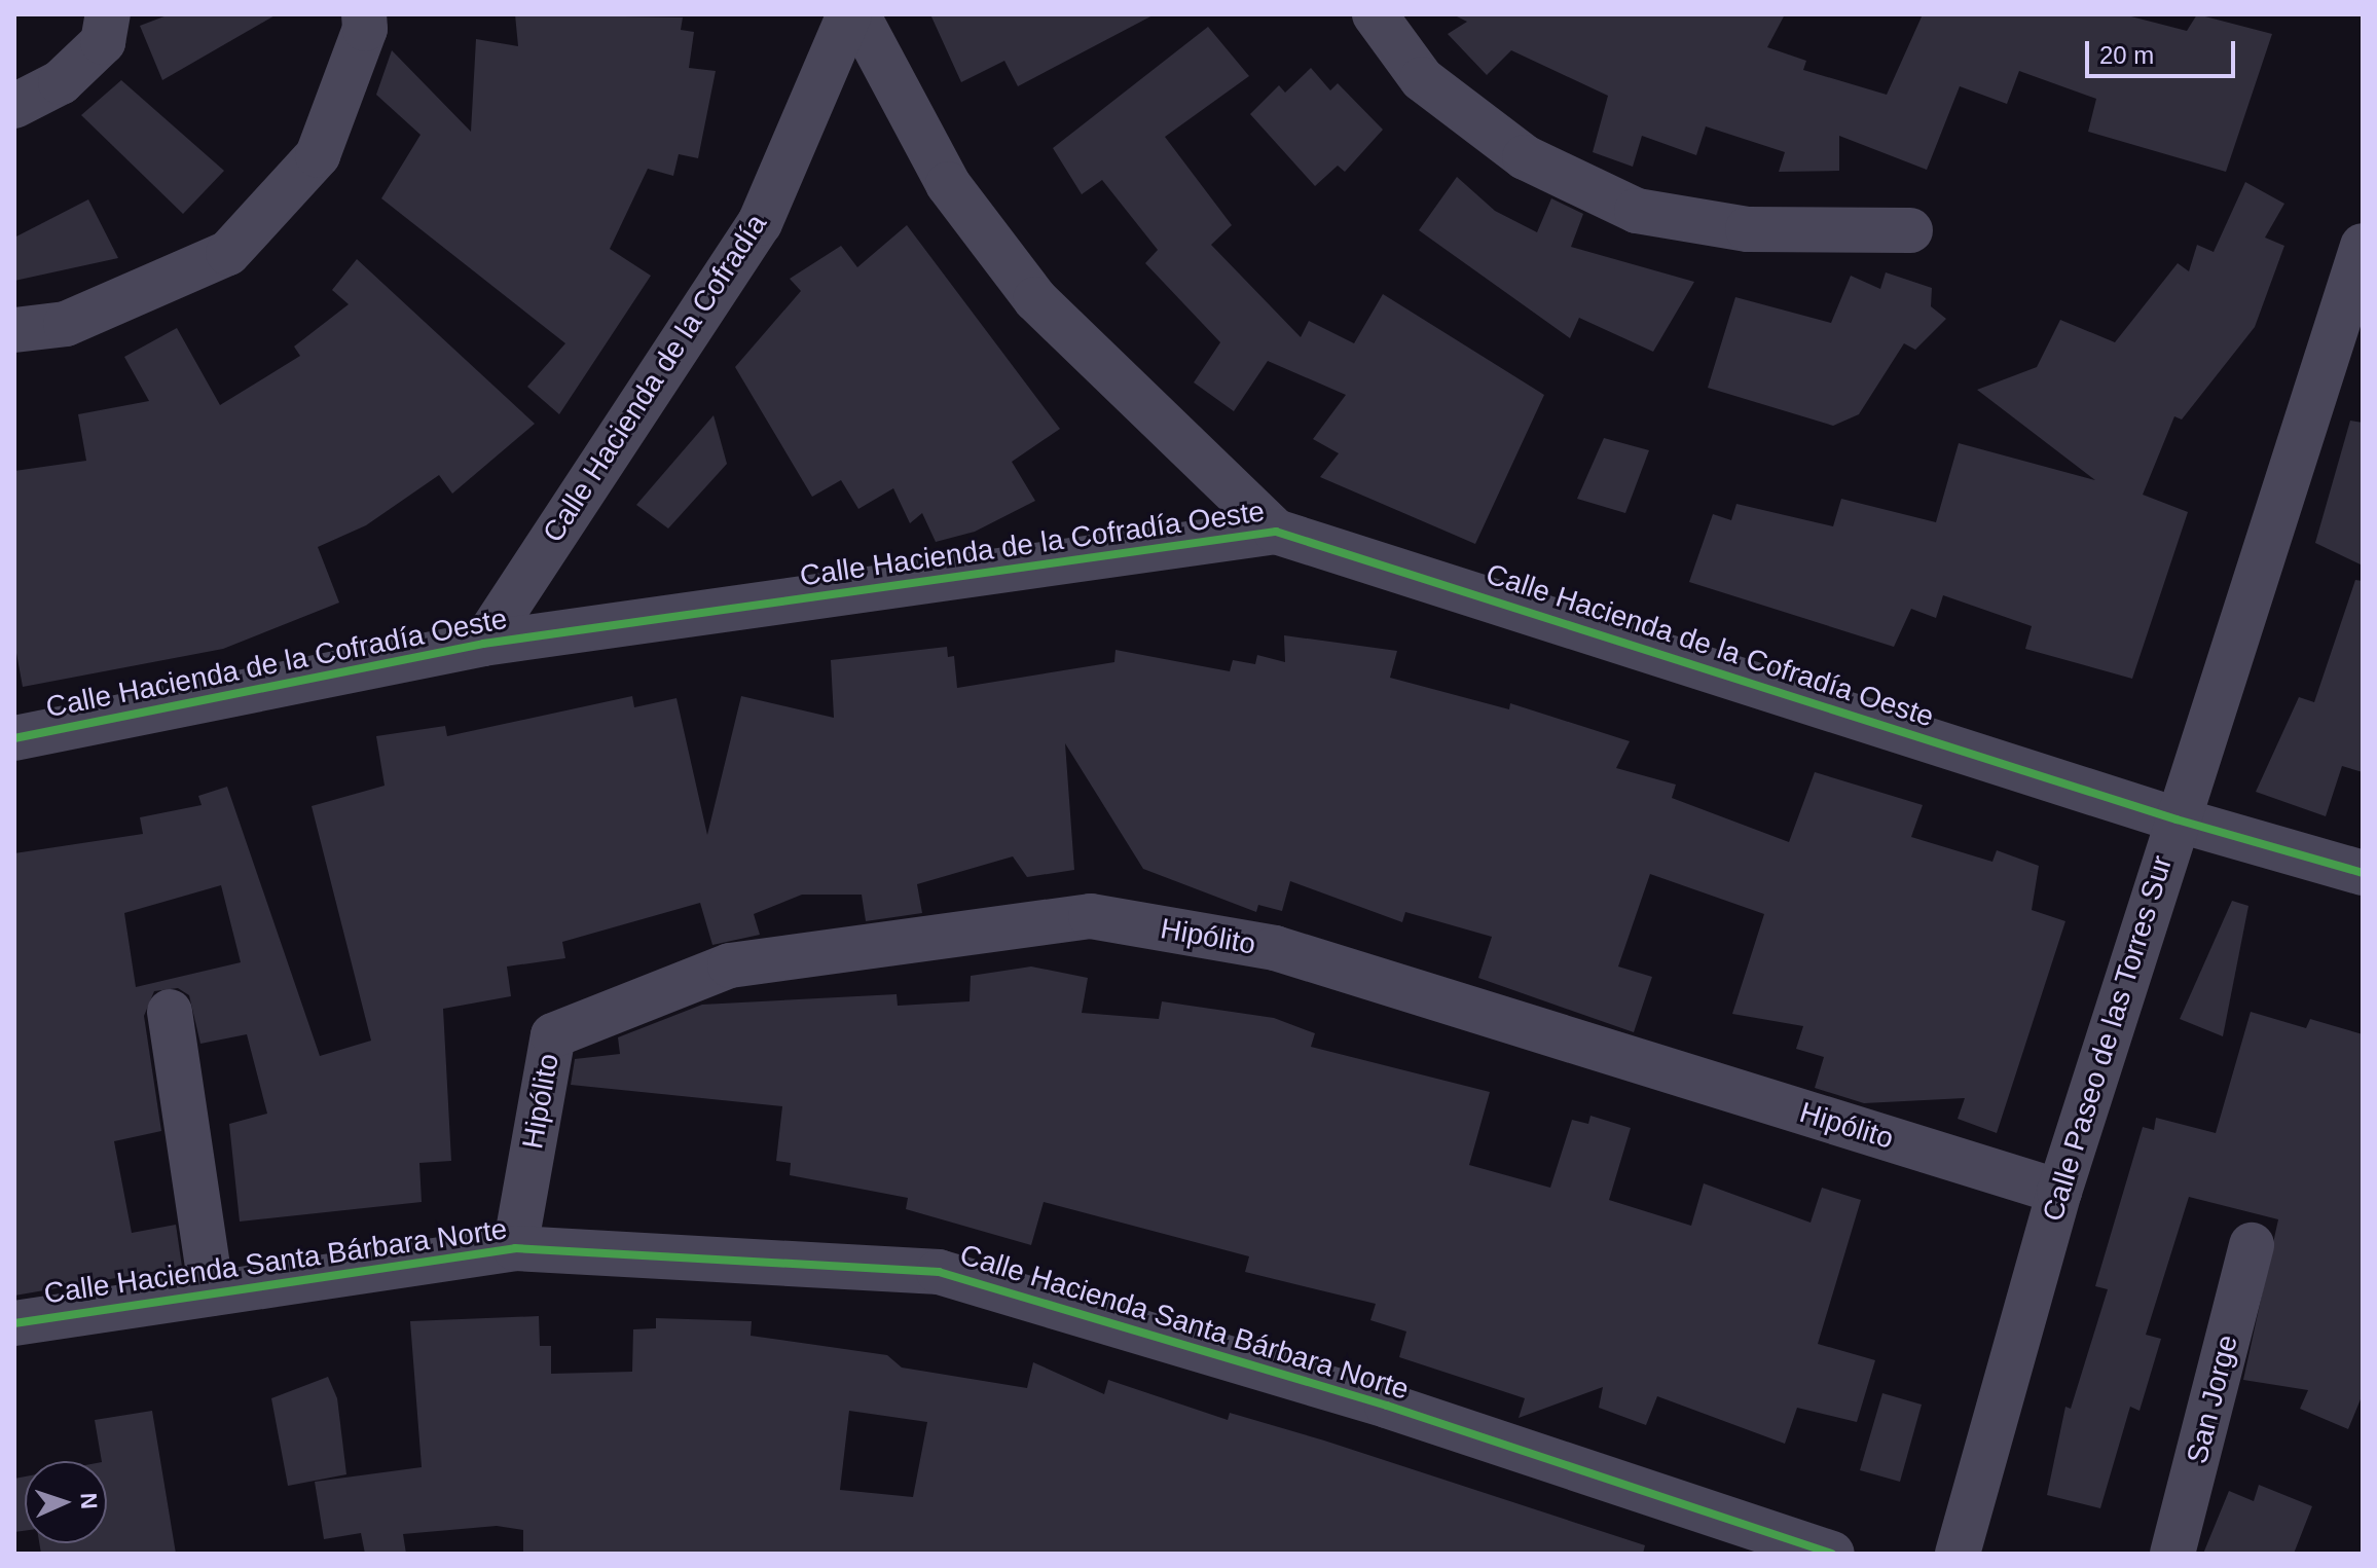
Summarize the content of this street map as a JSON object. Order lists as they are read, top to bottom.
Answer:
{
  "streets": {
    "street": [
      "Calle Hacienda de la Cofradía",
      "Calle Hacienda de la Cofradía Oeste",
      "Hipólito",
      "Calle Paseo de las Torres Sur",
      "Calle Hacienda Santa Bárbara Norte",
      "San Jorge"
    ]
  },
  "crossings": [
    ["Calle Hacienda de la Cofradía", "Calle Hacienda de la Cofradía Oeste"],
    ["Calle Hacienda de la Cofradía Oeste", "Calle Paseo de las Torres Sur"],
    ["Hipólito", "Calle Paseo de las Torres Sur"],
    ["Hipólito", "Calle Hacienda Santa Bárbara Norte"]
  ],
  "scale_bar": "20 m",
  "north": "right"
}
